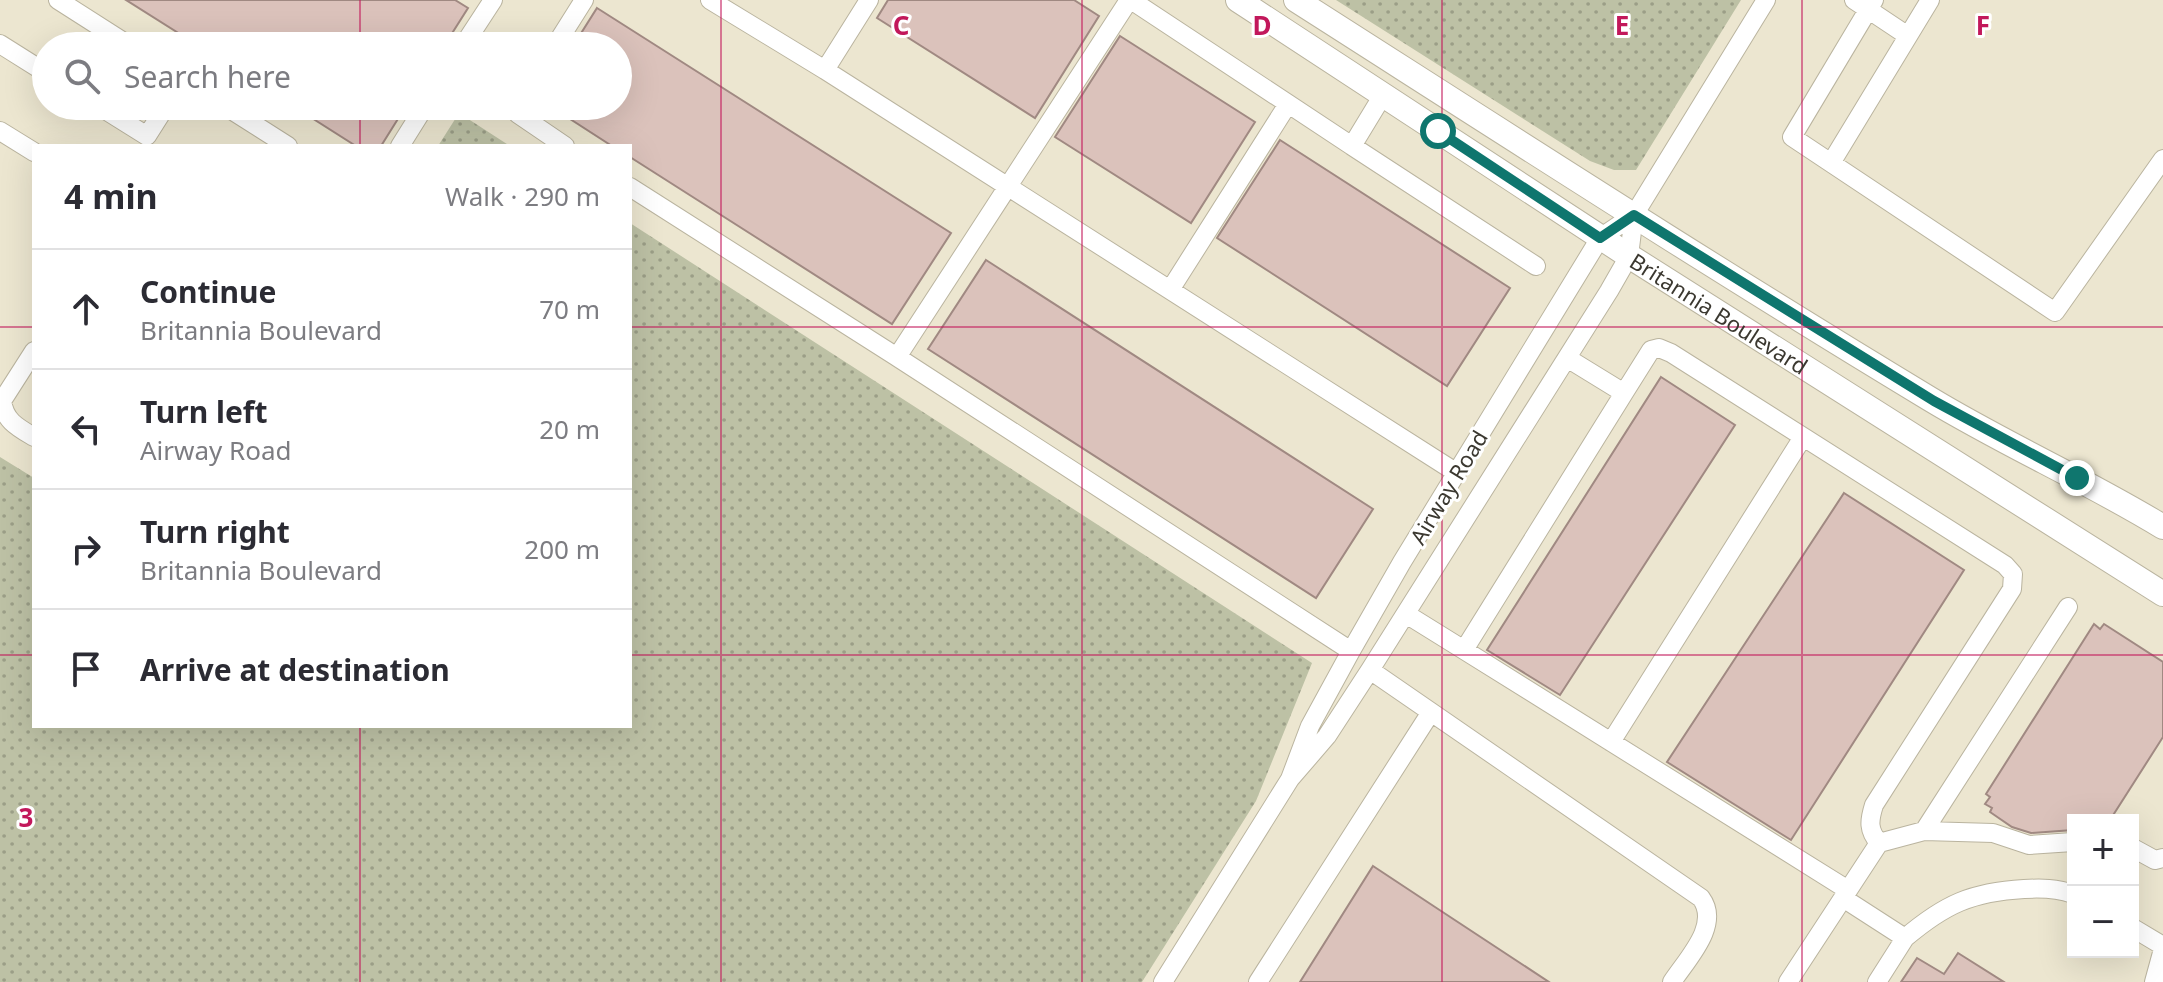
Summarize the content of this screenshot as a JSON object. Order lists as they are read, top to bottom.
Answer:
{
  "streets": {
    "main road": ["Britannia Boulevard"],
    "street": ["Airway Road"]
  },
  "crossings": [
    ["Britannia Boulevard", "Airway Road"]
  ],
  "page": {
    "search": "Search here",
    "heading": ["4 min", "Walk · 290 m"],
    "list": [
      ["Continue", "Britannia Boulevard", "70 m"],
      ["Turn left", "Airway Road", "20 m"],
      ["Turn right", "Britannia Boulevard", "200 m"],
      "Arrive at destination"
    ],
    "map_buttons": ["+", "−"]
  },
  "grid": {
    "columns": [
      "C",
      "D",
      "E",
      "F"
    ],
    "rows": ["3"]
  }
}
